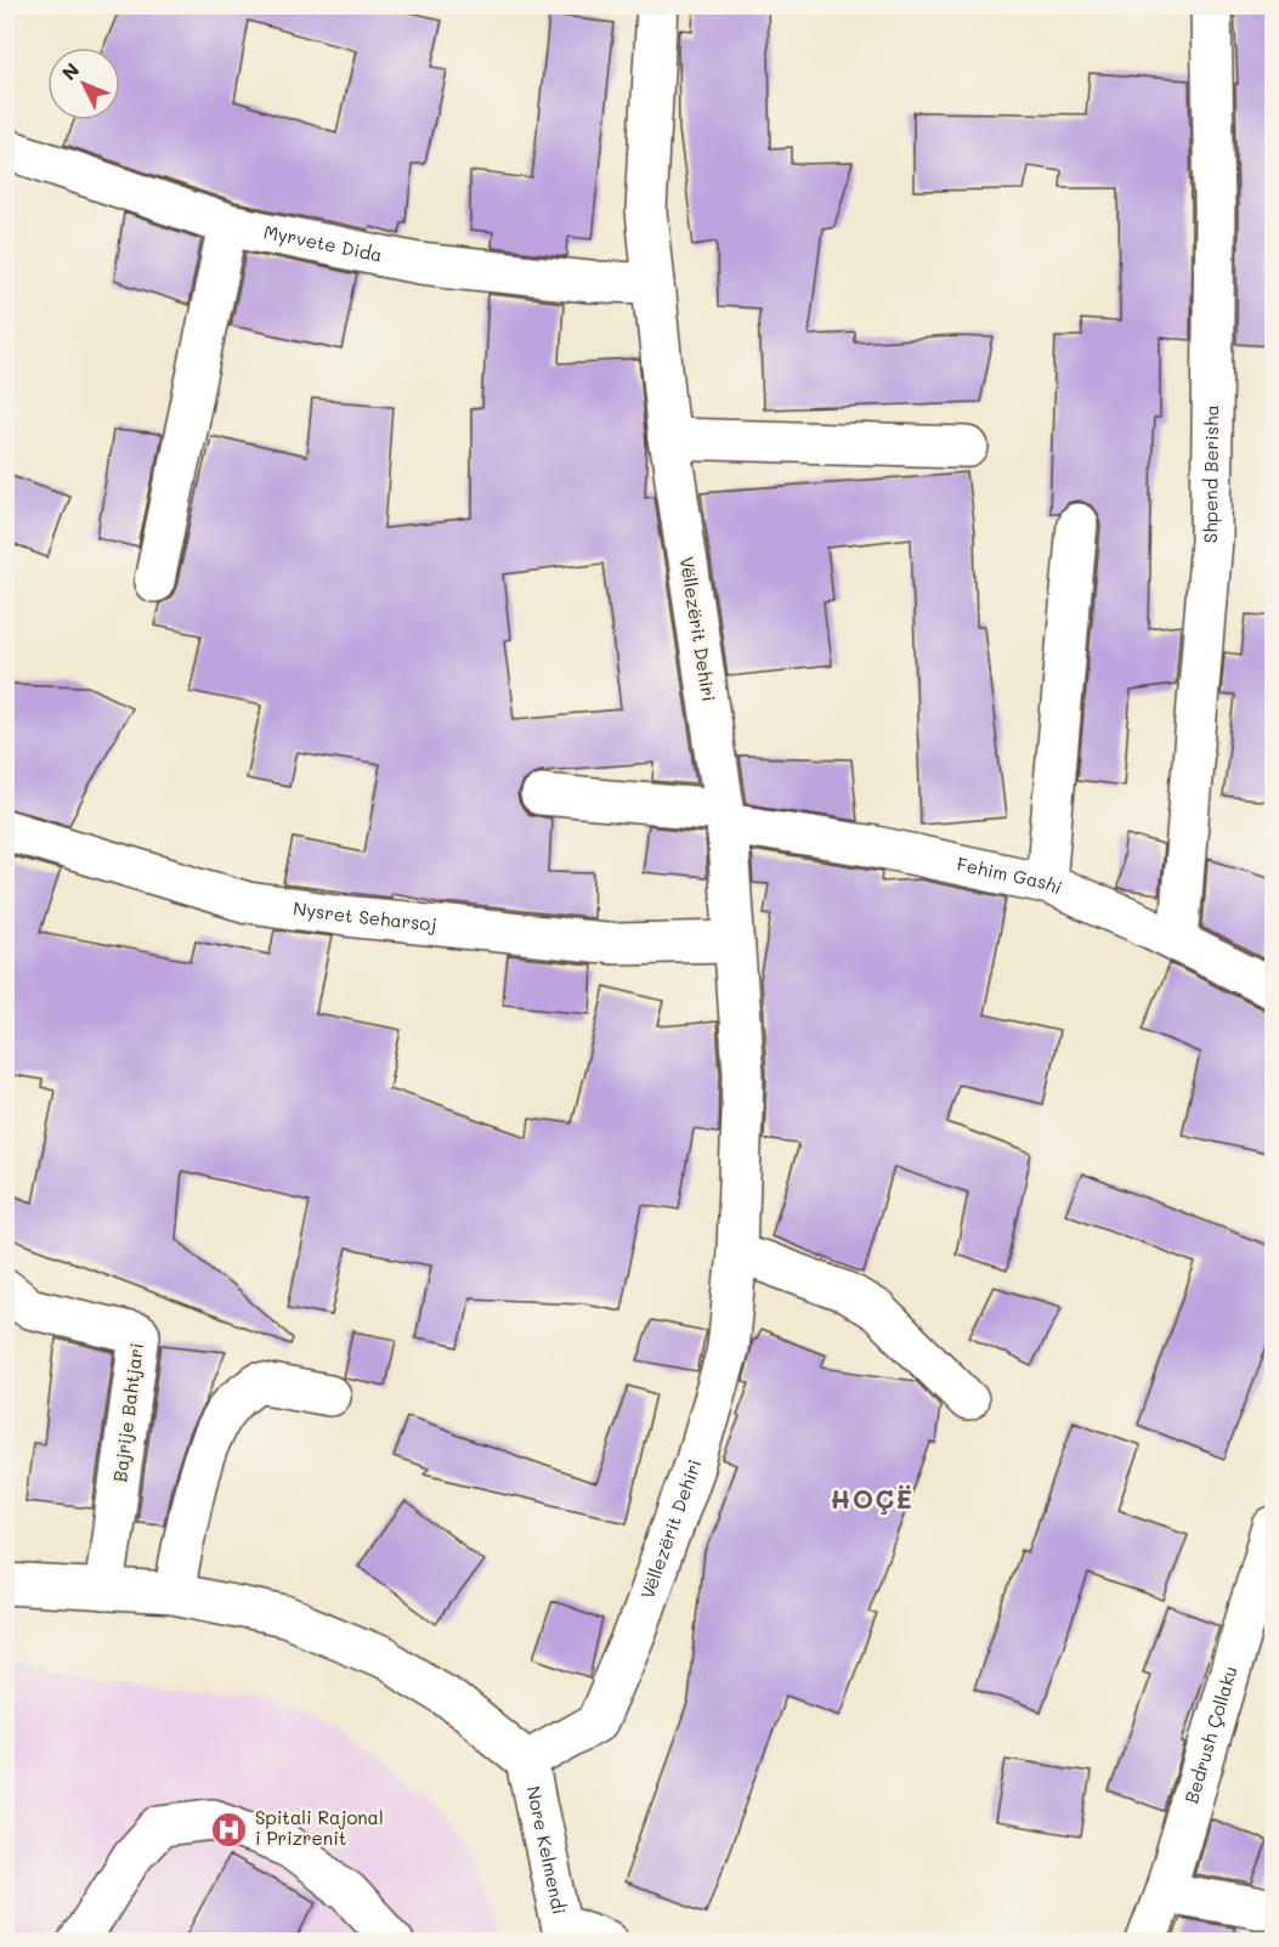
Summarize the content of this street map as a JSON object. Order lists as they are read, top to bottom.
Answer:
{
  "streets": {
    "street": [
      "Myrvete Dida",
      "Shpend Berisha",
      "Vëllezërit Dehiri",
      "Fehim Gashi",
      "Nysret Seharsoj",
      "Bajrije Bahtjari",
      "Bedrush Çollaku",
      "Nore Kelmendi"
    ]
  },
  "crossings": [
    ["Myrvete Dida", "Vëllezërit Dehiri"],
    ["Shpend Berisha", "Fehim Gashi"],
    ["Vëllezërit Dehiri", "Fehim Gashi"],
    ["Vëllezërit Dehiri", "Nysret Seharsoj"],
    ["Vëllezërit Dehiri", "Nore Kelmendi"]
  ],
  "districts": ["HOÇË"],
  "places": {
    "hospital": ["Spitali Rajonal i Prizrenit"]
  },
  "north": "top left"
}
